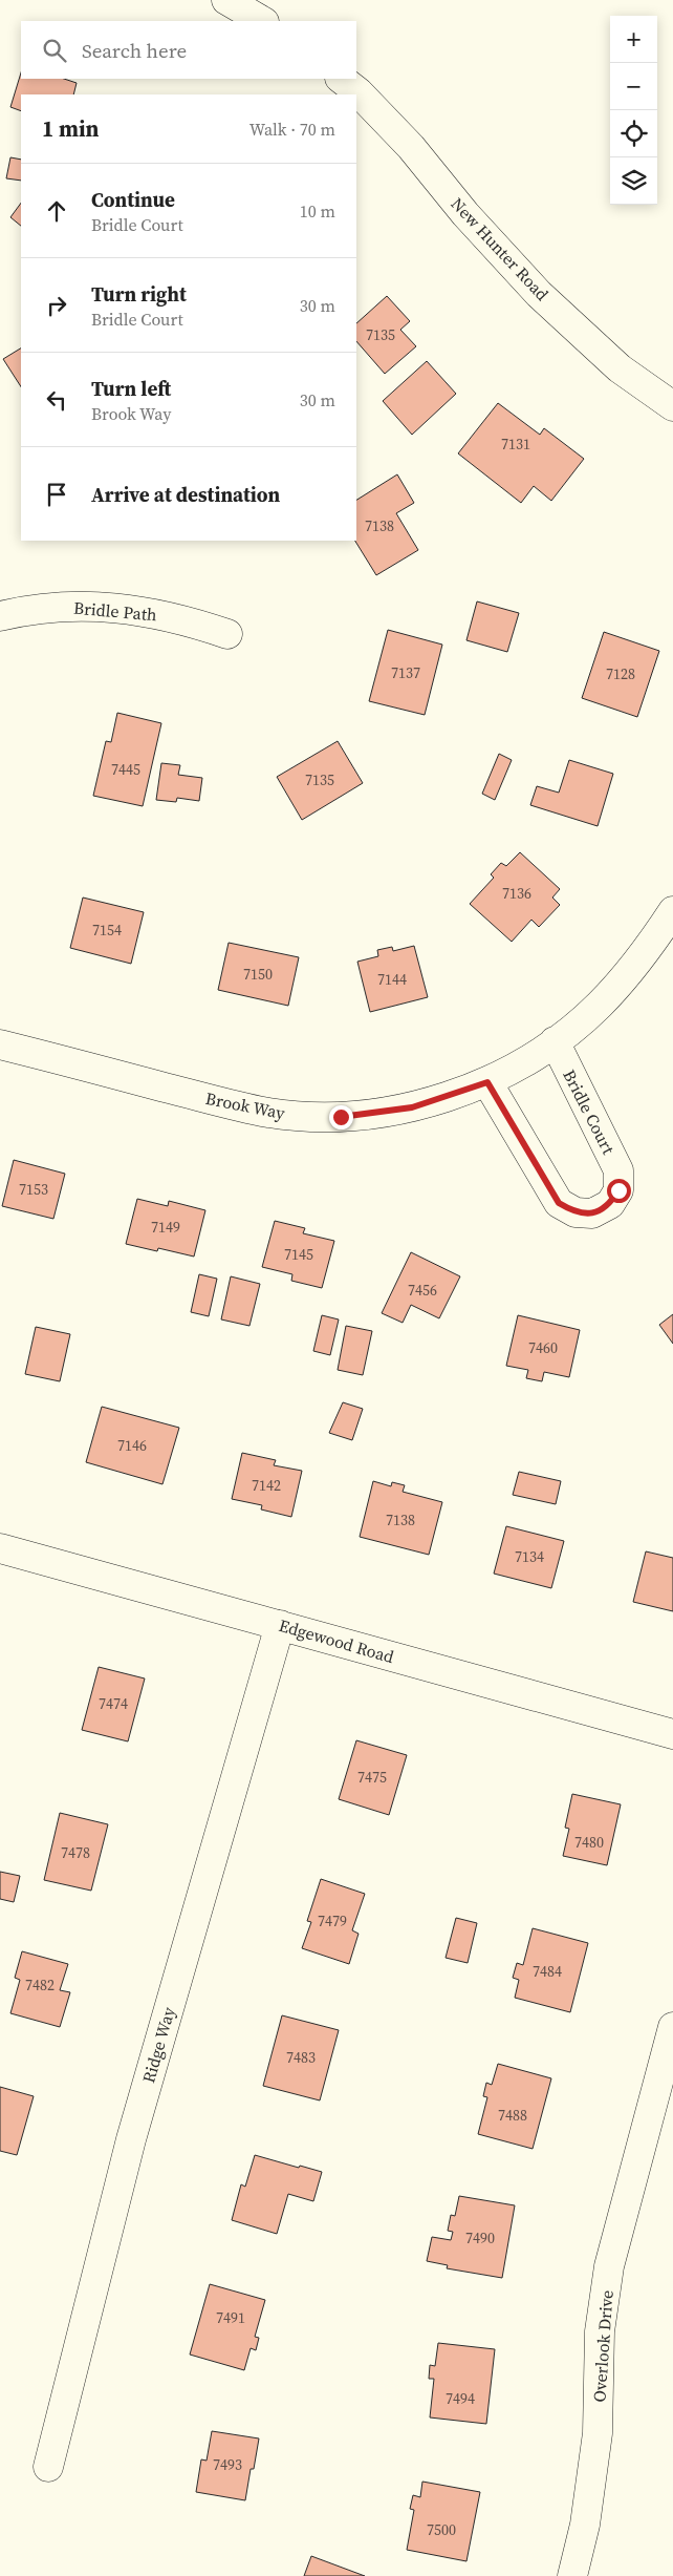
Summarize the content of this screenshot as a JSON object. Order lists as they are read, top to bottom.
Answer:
{
  "streets": {
    "street": [
      "New Hunter Road",
      "Bridle Path",
      "Brook Way",
      "Bridle Court",
      "Edgewood Road",
      "Ridge Way",
      "Overlook Drive"
    ]
  },
  "crossings": [
    ["Brook Way", "Bridle Court"],
    ["Edgewood Road", "Ridge Way"]
  ],
  "house_numbers": [
    "7135",
    "7131",
    "7138",
    "7137",
    "7128",
    "7445",
    "7135",
    "7136",
    "7154",
    "7150",
    "7144",
    "7153",
    "7149",
    "7145",
    "7456",
    "7460",
    "7146",
    "7142",
    "7138",
    "7134",
    "7474",
    "7475",
    "7480",
    "7478",
    "7479",
    "7484",
    "7482",
    "7483",
    "7488",
    "7490",
    "7491",
    "7494",
    "7493",
    "7500"
  ],
  "page": {
    "map_buttons": ["+", "−"],
    "search": "Search here",
    "heading": ["1 min", "Walk · 70 m"],
    "list": [
      ["Continue", "Bridle Court", "10 m"],
      ["Turn right", "Bridle Court", "30 m"],
      ["Turn left", "Brook Way", "30 m"],
      "Arrive at destination"
    ]
  }
}
